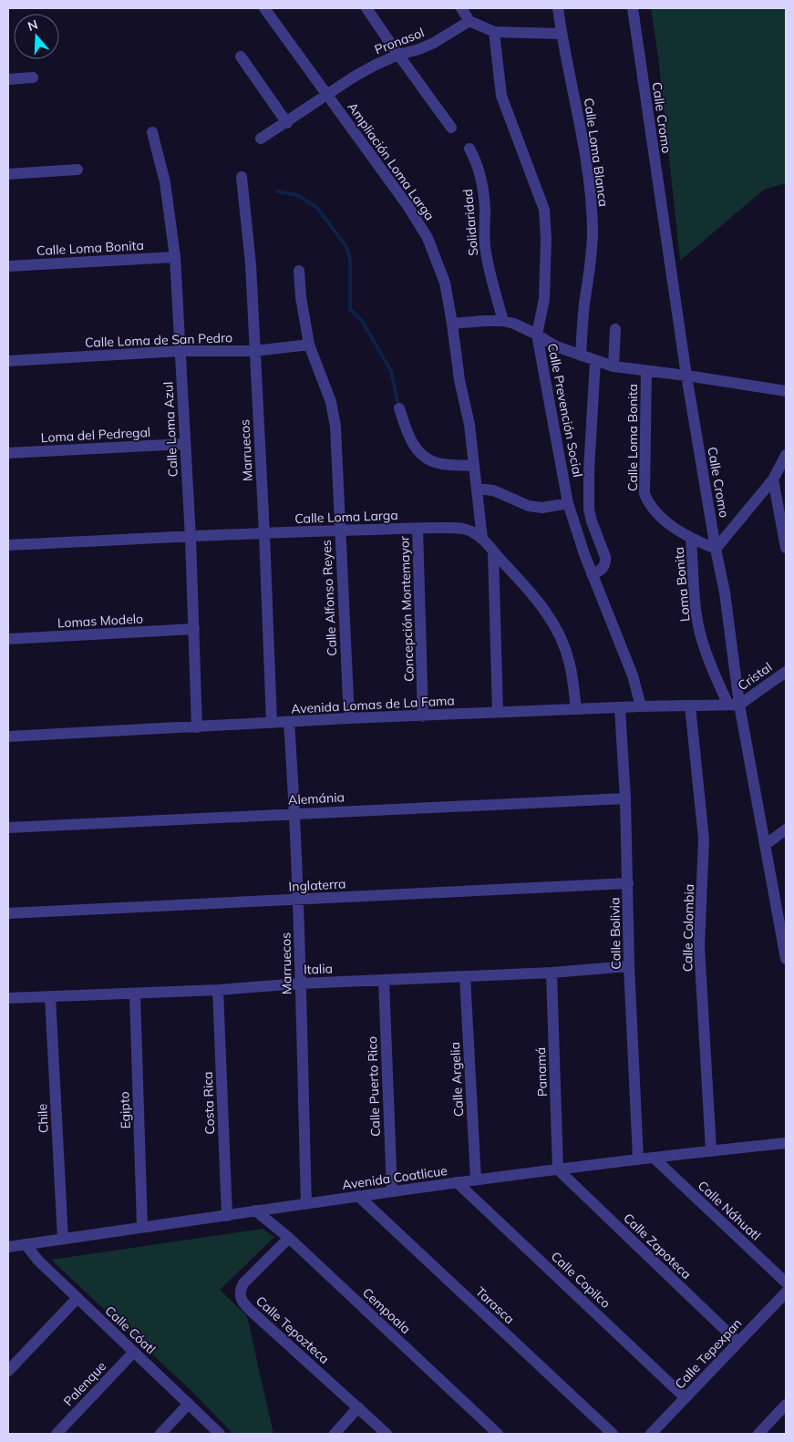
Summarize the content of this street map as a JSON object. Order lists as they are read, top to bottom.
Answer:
{
  "streets": {
    "street": [
      "Pronasol",
      "Calle Cromo",
      "Calle Loma Blanca",
      "Ampliación Loma Larga",
      "Solidaridad",
      "Calle Loma Bonita",
      "Calle Loma de San Pedro",
      "Calle Prevención Social",
      "Calle Loma Azul",
      "Loma del Pedregal",
      "Marruecos",
      "Calle Loma Larga",
      "Loma Bonita",
      "Calle Alfonso Reyes",
      "Concepción Montemayor",
      "Lomas Modelo",
      "Cristal",
      "Avenida Lomas de La Fama",
      "Alemánia",
      "Inglaterra",
      "Calle Colombia",
      "Calle Bolivia",
      "Italia",
      "Panamá",
      "Calle Argelia",
      "Calle Puerto Rico",
      "Costa Rica",
      "Egipto",
      "Chile",
      "Avenida Coatlicue",
      "Calle Náhuatl",
      "Calle Zapoteca",
      "Calle Copilco",
      "Tarasca",
      "Cempoala",
      "Calle Cóatl",
      "Calle Tepozteca",
      "Calle Tepexpan",
      "Palenque"
    ]
  },
  "crossings": [
    ["Pronasol", "Ampliación Loma Larga"],
    ["Calle Cromo", "Calle Loma Bonita"],
    ["Calle Cromo", "Loma Bonita"],
    ["Calle Cromo", "Cristal"],
    ["Calle Cromo", "Avenida Lomas de La Fama"],
    ["Ampliación Loma Larga", "Calle Loma Larga"],
    ["Calle Loma Bonita", "Calle Loma Azul"],
    ["Calle Loma Bonita", "Loma Bonita"],
    ["Calle Loma de San Pedro", "Calle Loma Azul"],
    ["Calle Loma de San Pedro", "Marruecos"],
    ["Calle Loma de San Pedro", "Calle Alfonso Reyes"],
    ["Calle Prevención Social", "Avenida Lomas de La Fama"],
    ["Calle Loma Azul", "Loma del Pedregal"],
    ["Calle Loma Azul", "Calle Loma Larga"],
    ["Calle Loma Azul", "Lomas Modelo"],
    ["Calle Loma Azul", "Avenida Lomas de La Fama"],
    ["Marruecos", "Calle Loma Larga"],
    ["Marruecos", "Avenida Lomas de La Fama"],
    ["Marruecos", "Alemánia"],
    ["Marruecos", "Inglaterra"],
    ["Marruecos", "Italia"],
    ["Marruecos", "Avenida Coatlicue"],
    ["Calle Loma Larga", "Calle Alfonso Reyes"],
    ["Calle Loma Larga", "Concepción Montemayor"],
    ["Loma Bonita", "Cristal"],
    ["Loma Bonita", "Avenida Lomas de La Fama"],
    ["Calle Alfonso Reyes", "Avenida Lomas de La Fama"],
    ["Concepción Montemayor", "Avenida Lomas de La Fama"],
    ["Cristal", "Avenida Lomas de La Fama"],
    ["Avenida Lomas de La Fama", "Calle Colombia"],
    ["Avenida Lomas de La Fama", "Calle Bolivia"],
    ["Alemánia", "Calle Bolivia"],
    ["Inglaterra", "Calle Bolivia"],
    ["Calle Colombia", "Avenida Coatlicue"],
    ["Calle Bolivia", "Italia"],
    ["Calle Bolivia", "Avenida Coatlicue"],
    ["Italia", "Panamá"],
    ["Italia", "Calle Argelia"],
    ["Italia", "Calle Puerto Rico"],
    ["Italia", "Costa Rica"],
    ["Italia", "Egipto"],
    ["Italia", "Chile"],
    ["Panamá", "Avenida Coatlicue"],
    ["Panamá", "Calle Zapoteca"],
    ["Calle Argelia", "Avenida Coatlicue"],
    ["Calle Puerto Rico", "Avenida Coatlicue"],
    ["Costa Rica", "Avenida Coatlicue"],
    ["Egipto", "Avenida Coatlicue"],
    ["Chile", "Avenida Coatlicue"],
    ["Avenida Coatlicue", "Calle Náhuatl"],
    ["Avenida Coatlicue", "Calle Zapoteca"],
    ["Avenida Coatlicue", "Calle Copilco"],
    ["Avenida Coatlicue", "Tarasca"],
    ["Avenida Coatlicue", "Cempoala"],
    ["Avenida Coatlicue", "Calle Cóatl"],
    ["Calle Zapoteca", "Calle Tepexpan"],
    ["Calle Copilco", "Calle Tepexpan"],
    ["Cempoala", "Calle Tepozteca"],
    ["Calle Cóatl", "Palenque"]
  ],
  "north": "top"
}
